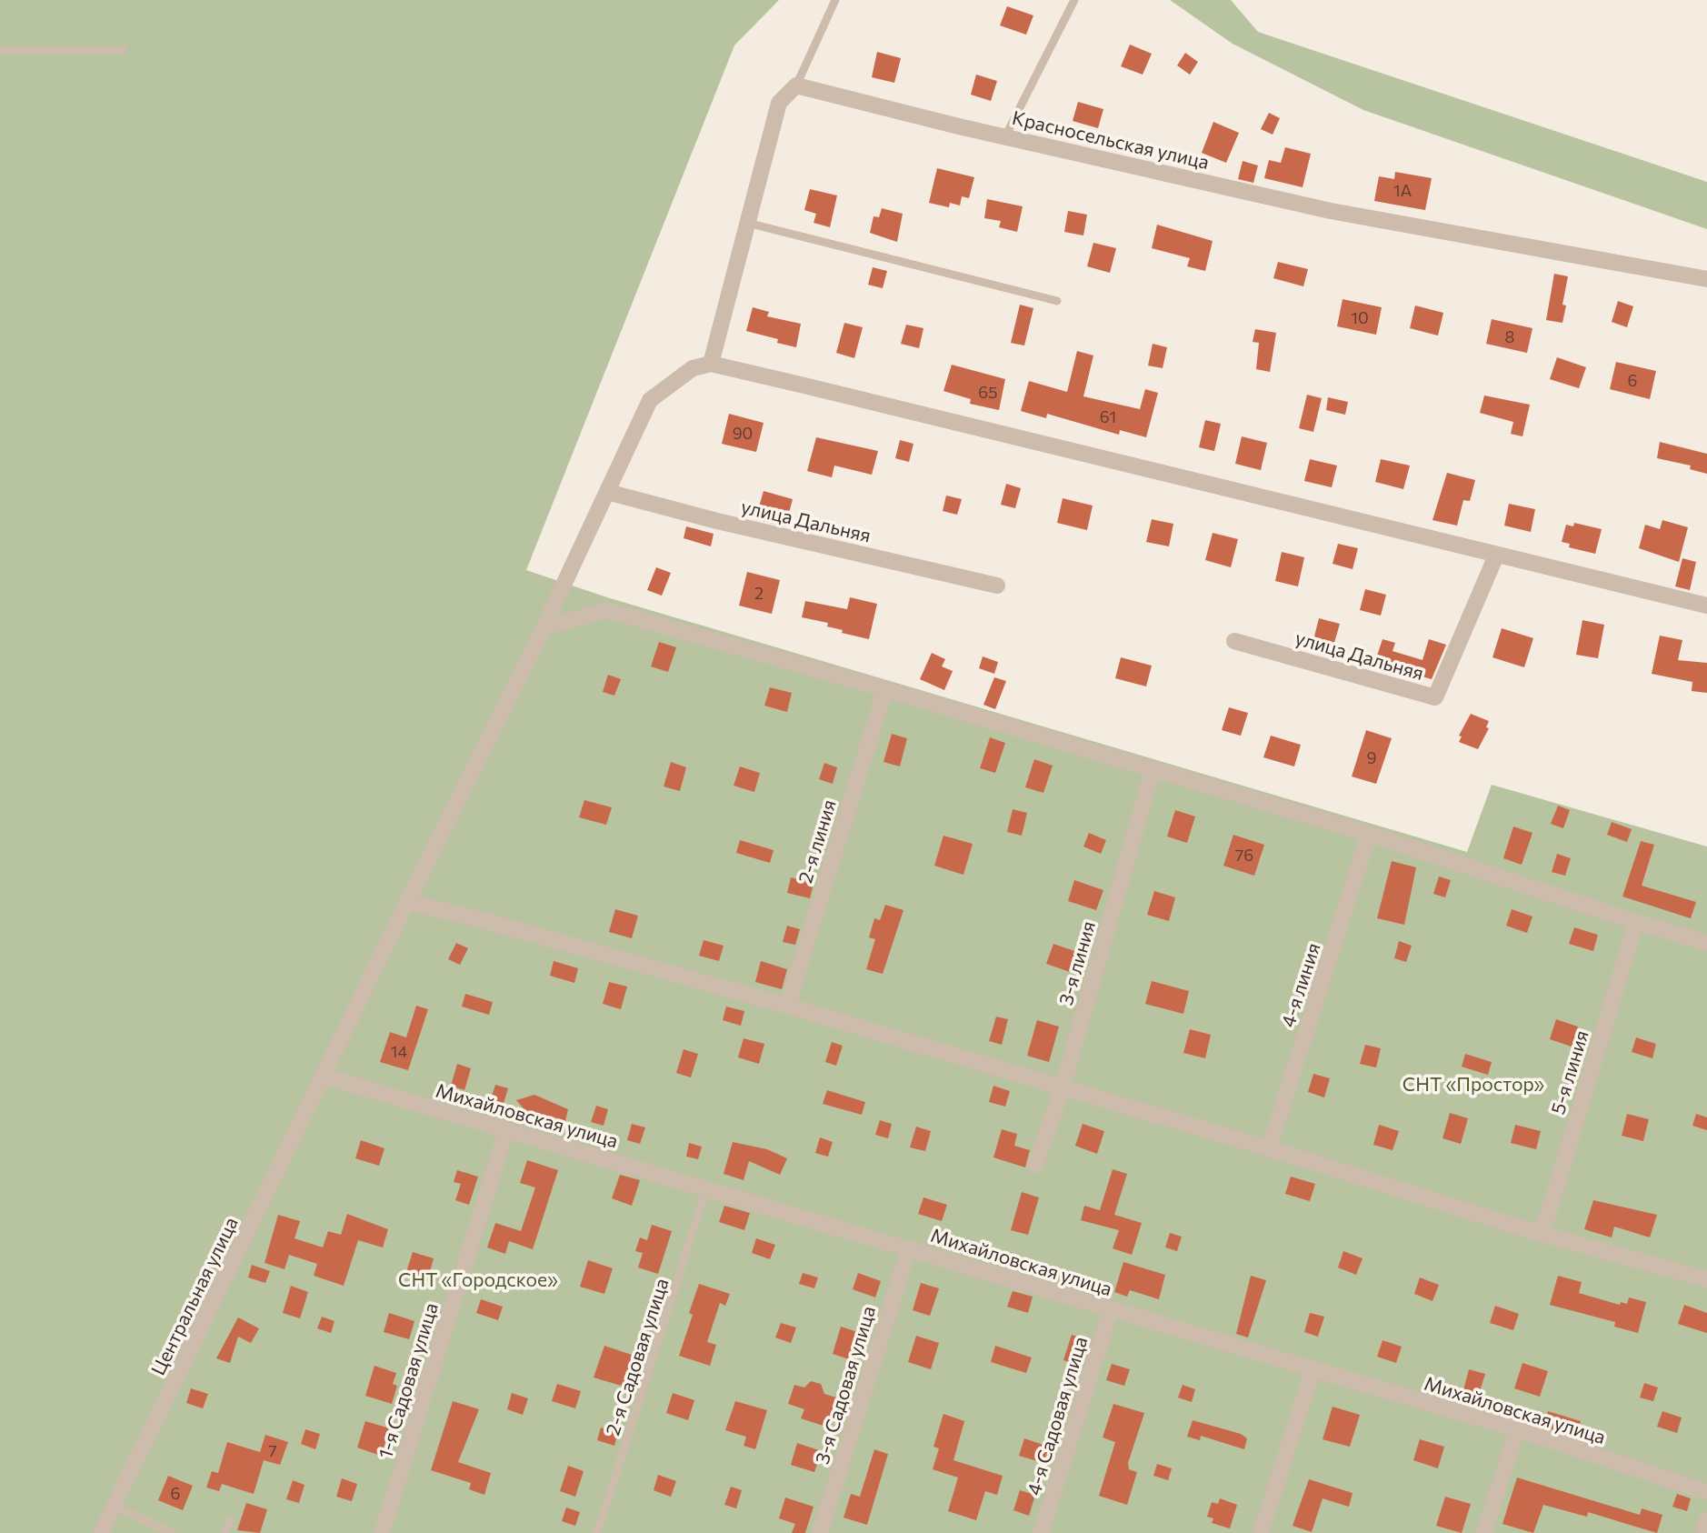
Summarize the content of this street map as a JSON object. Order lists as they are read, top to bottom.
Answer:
{
  "streets": {
    "street": [
      "Красносельская улица",
      "улица Дальняя",
      "2-я линия",
      "3-я линия",
      "4-я линия",
      "5-я линия",
      "Михайловская улица",
      "Центральная улица",
      "1-я Садовая улица",
      "3-я Садовая улица",
      "4-я Садовая улица"
    ],
    "lane": ["2-я Садовая улица"]
  },
  "crossings": [
    ["улица Дальняя", "Центральная улица"],
    ["Михайловская улица", "Центральная улица"],
    ["Михайловская улица", "2-я Садовая улица"],
    ["Михайловская улица", "1-я Садовая улица"],
    ["Михайловская улица", "3-я Садовая улица"],
    ["Михайловская улица", "4-я Садовая улица"]
  ],
  "parks": ["СНТ «Простор»", "СНТ «Городское»"],
  "house_numbers": [
    "1А",
    "10",
    "8",
    "6",
    "65",
    "61",
    "90",
    "2",
    "9",
    "76",
    "14",
    "7",
    "6"
  ]
}
